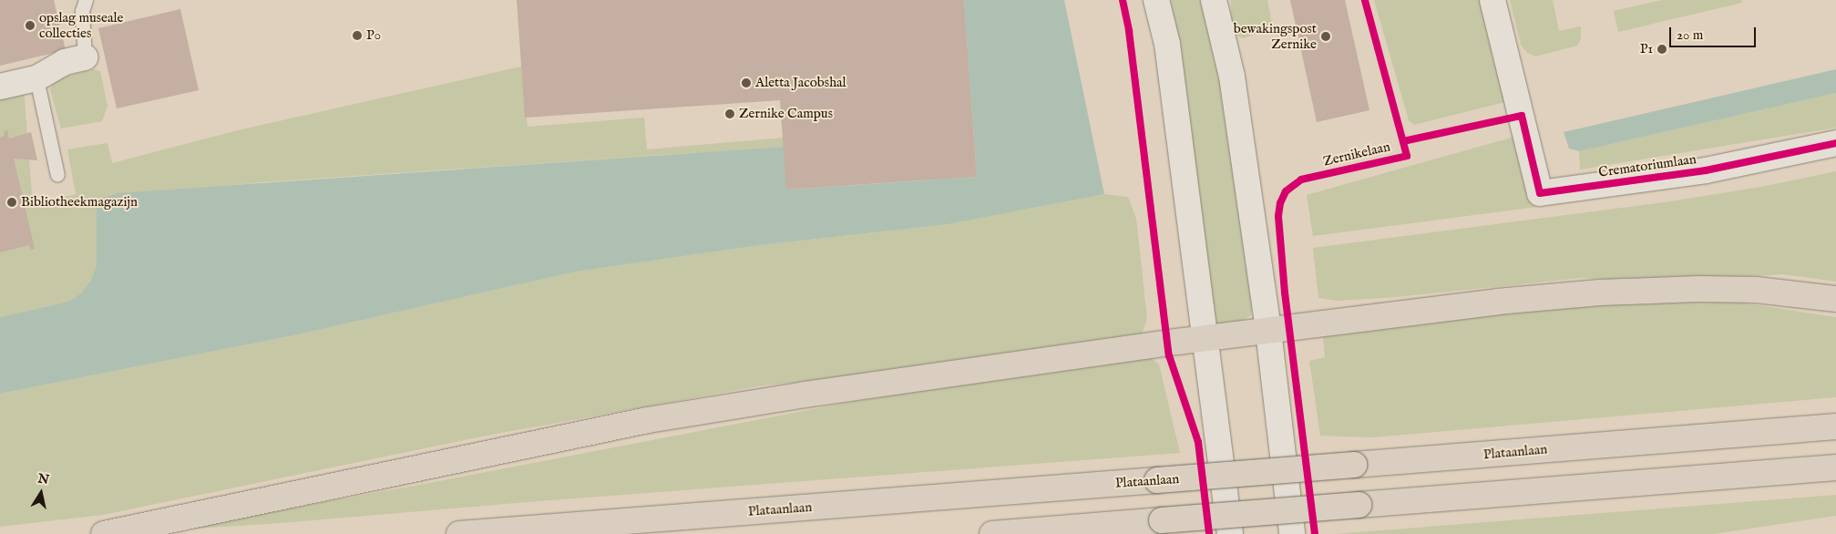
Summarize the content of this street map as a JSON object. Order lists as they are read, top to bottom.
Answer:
{
  "streets": {
    "highway": ["Plataanlaan"],
    "street": ["Crematoriumlaan"],
    "cycle path": ["Zernikelaan"]
  },
  "places": [
    "opslag museale collecties",
    "P0",
    "bewakingspost Zernike",
    "P1",
    "Aletta Jacobshal",
    "Zernike Campus",
    "Bibliotheekmagazijn"
  ],
  "scale_bar": "20 m",
  "north": "top"
}
